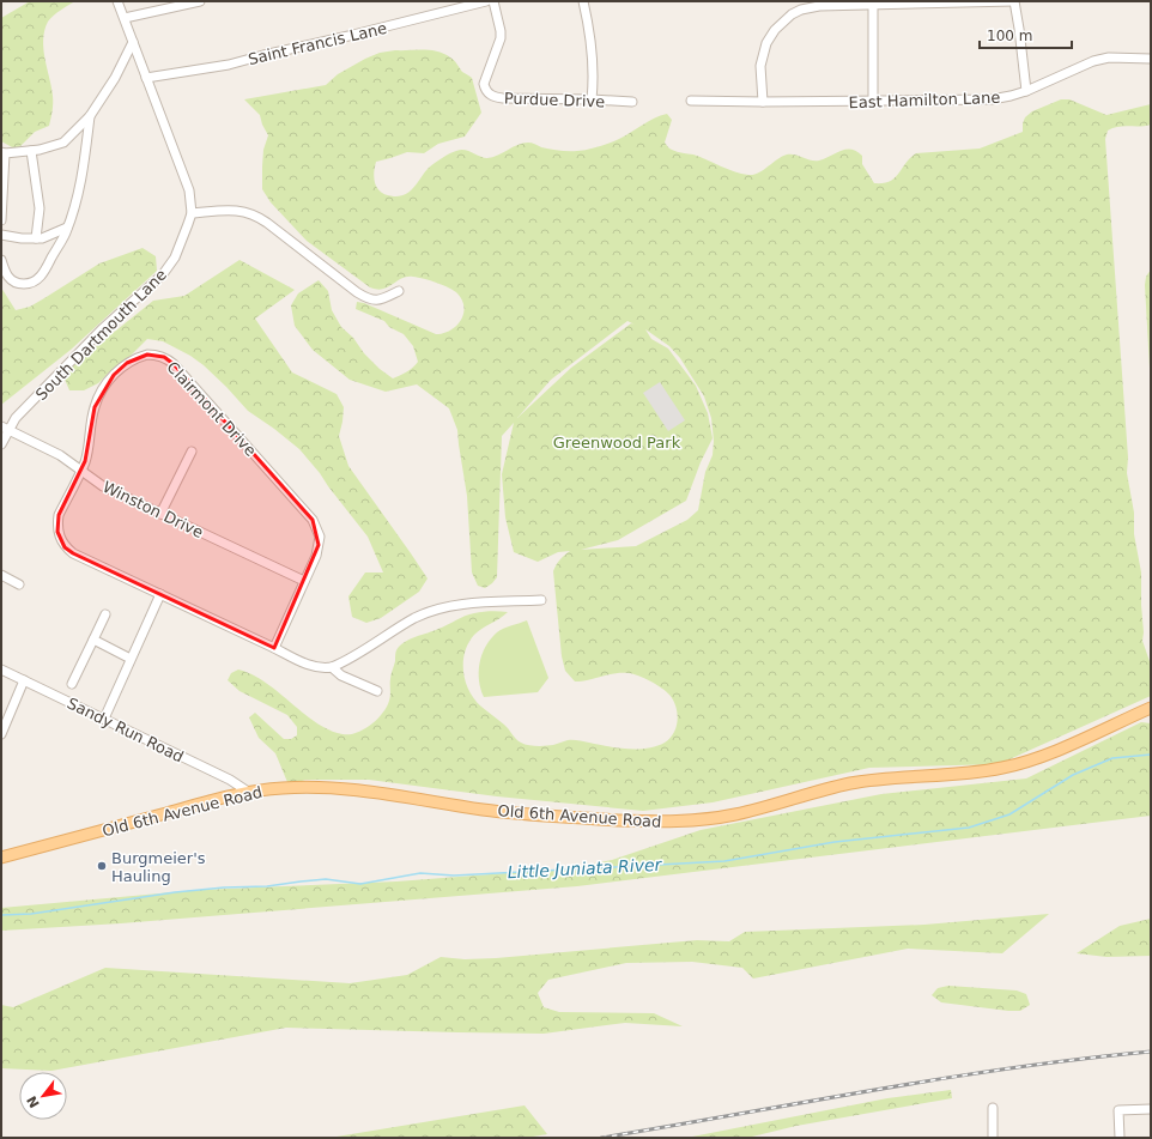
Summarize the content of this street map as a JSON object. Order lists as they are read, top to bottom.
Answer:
{
  "streets": {
    "main road": ["Old 6th Avenue Road"],
    "street": [
      "Saint Francis Lane",
      "Purdue Drive",
      "East Hamilton Lane",
      "South Dartmouth Lane",
      "Clairmont Drive",
      "Winston Drive",
      "Sandy Run Road"
    ]
  },
  "crossings": [
    ["Saint Francis Lane", "South Dartmouth Lane"],
    ["South Dartmouth Lane", "Winston Drive"],
    ["Clairmont Drive", "Winston Drive"],
    ["Sandy Run Road", "Old 6th Avenue Road"]
  ],
  "water": ["Little Juniata River"],
  "parks": ["Greenwood Park"],
  "places": ["Burgmeier's Hauling"],
  "scale_bar": "100 m",
  "north": "bottom left"
}
